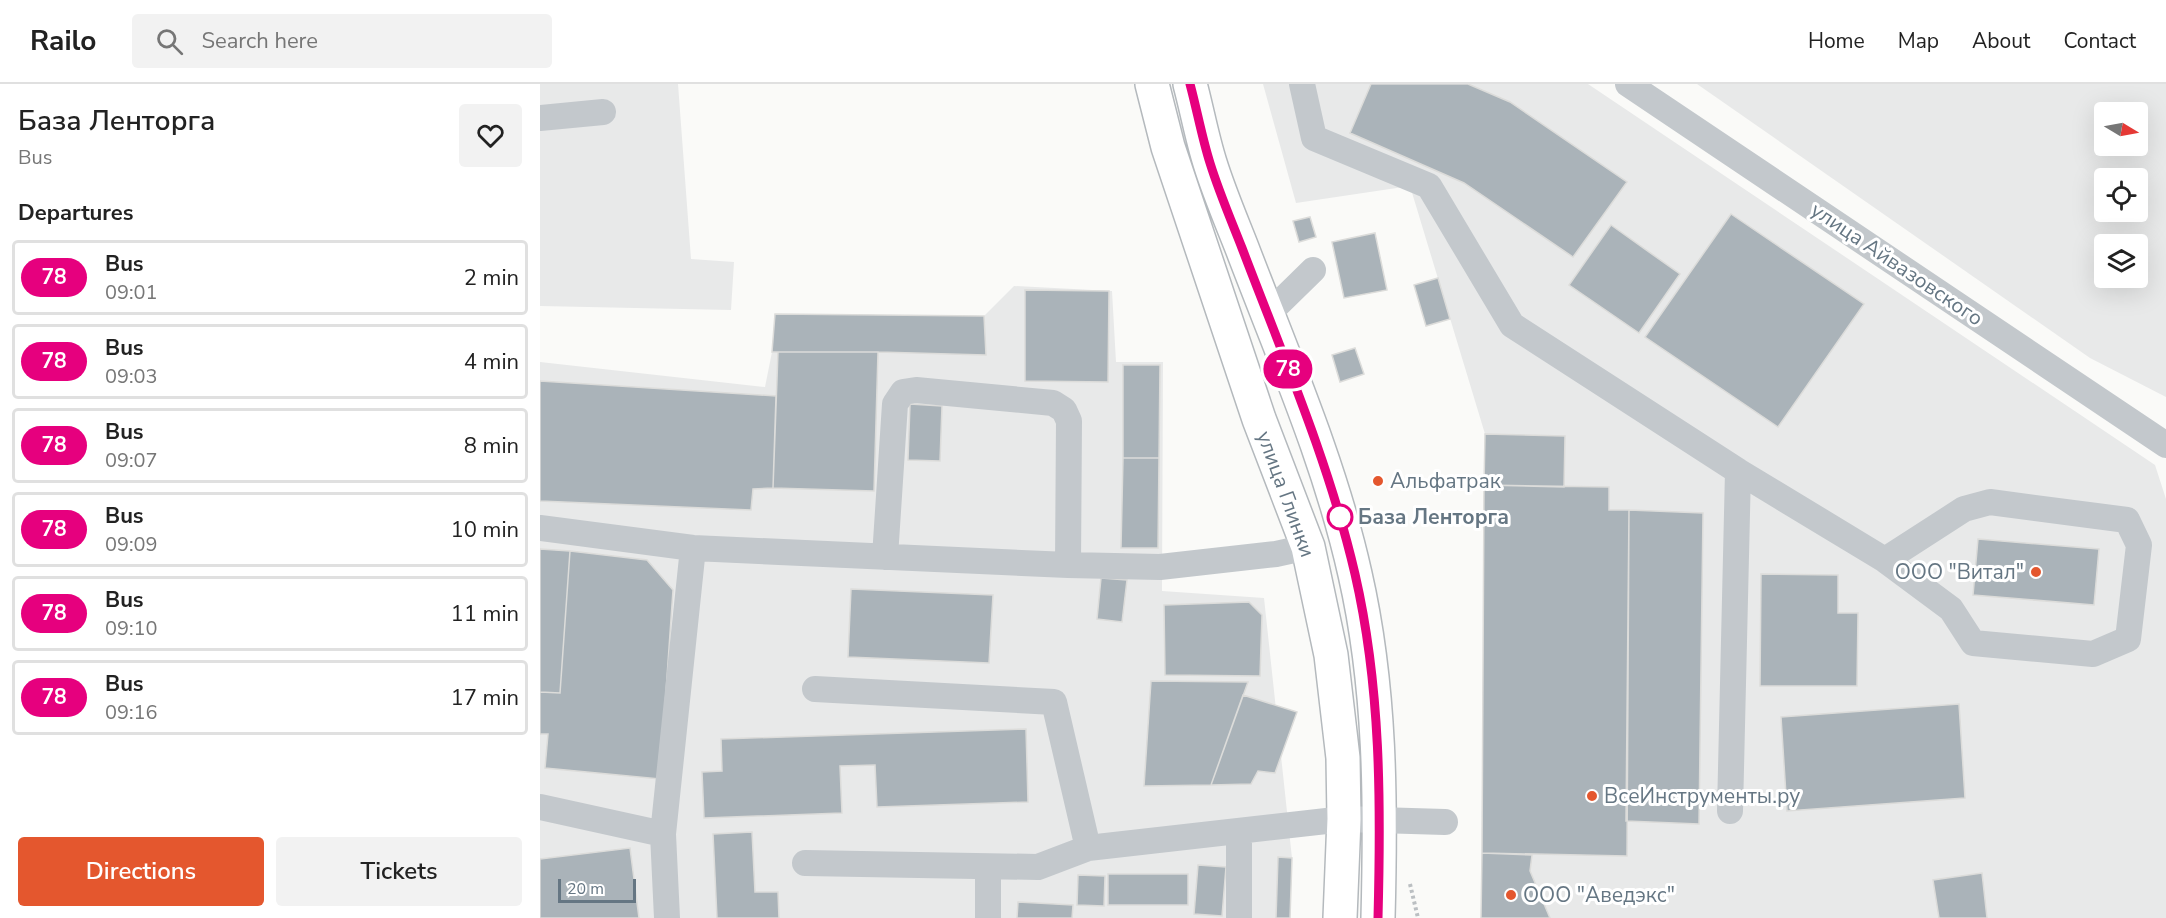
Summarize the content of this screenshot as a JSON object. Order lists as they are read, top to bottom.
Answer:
{
  "streets": {
    "highway": ["улица Глинки"],
    "lane": ["улица Айвазовского"]
  },
  "places": [
    "Альфатрак",
    "База Ленторга",
    "ООО \"Витал\"",
    "ВсеИнструменты.ру",
    "ООО \"Аведэкс\""
  ],
  "lines": ["bus line 78"],
  "scale_bar": "20 m",
  "north": "right",
  "page": {
    "header": "Railo",
    "search": "Search here",
    "nav": [
      "Home",
      "Map",
      "About",
      "Contact"
    ],
    "heading": [
      ["База Ленторга", "Bus"],
      "Departures"
    ],
    "on_map": "78",
    "list": [
      {
        "mark": "78",
        "name": "Bus",
        "note": "09:01",
        "value": "2 min"
      },
      {
        "mark": "78",
        "name": "Bus",
        "note": "09:03",
        "value": "4 min"
      },
      {
        "mark": "78",
        "name": "Bus",
        "note": "09:07",
        "value": "8 min"
      },
      {
        "mark": "78",
        "name": "Bus",
        "note": "09:09",
        "value": "10 min"
      },
      {
        "mark": "78",
        "name": "Bus",
        "note": "09:10",
        "value": "11 min"
      },
      {
        "mark": "78",
        "name": "Bus",
        "note": "09:16",
        "value": "17 min"
      }
    ],
    "buttons": ["Directions", "Tickets"],
    "scale": "20 m"
  }
}
